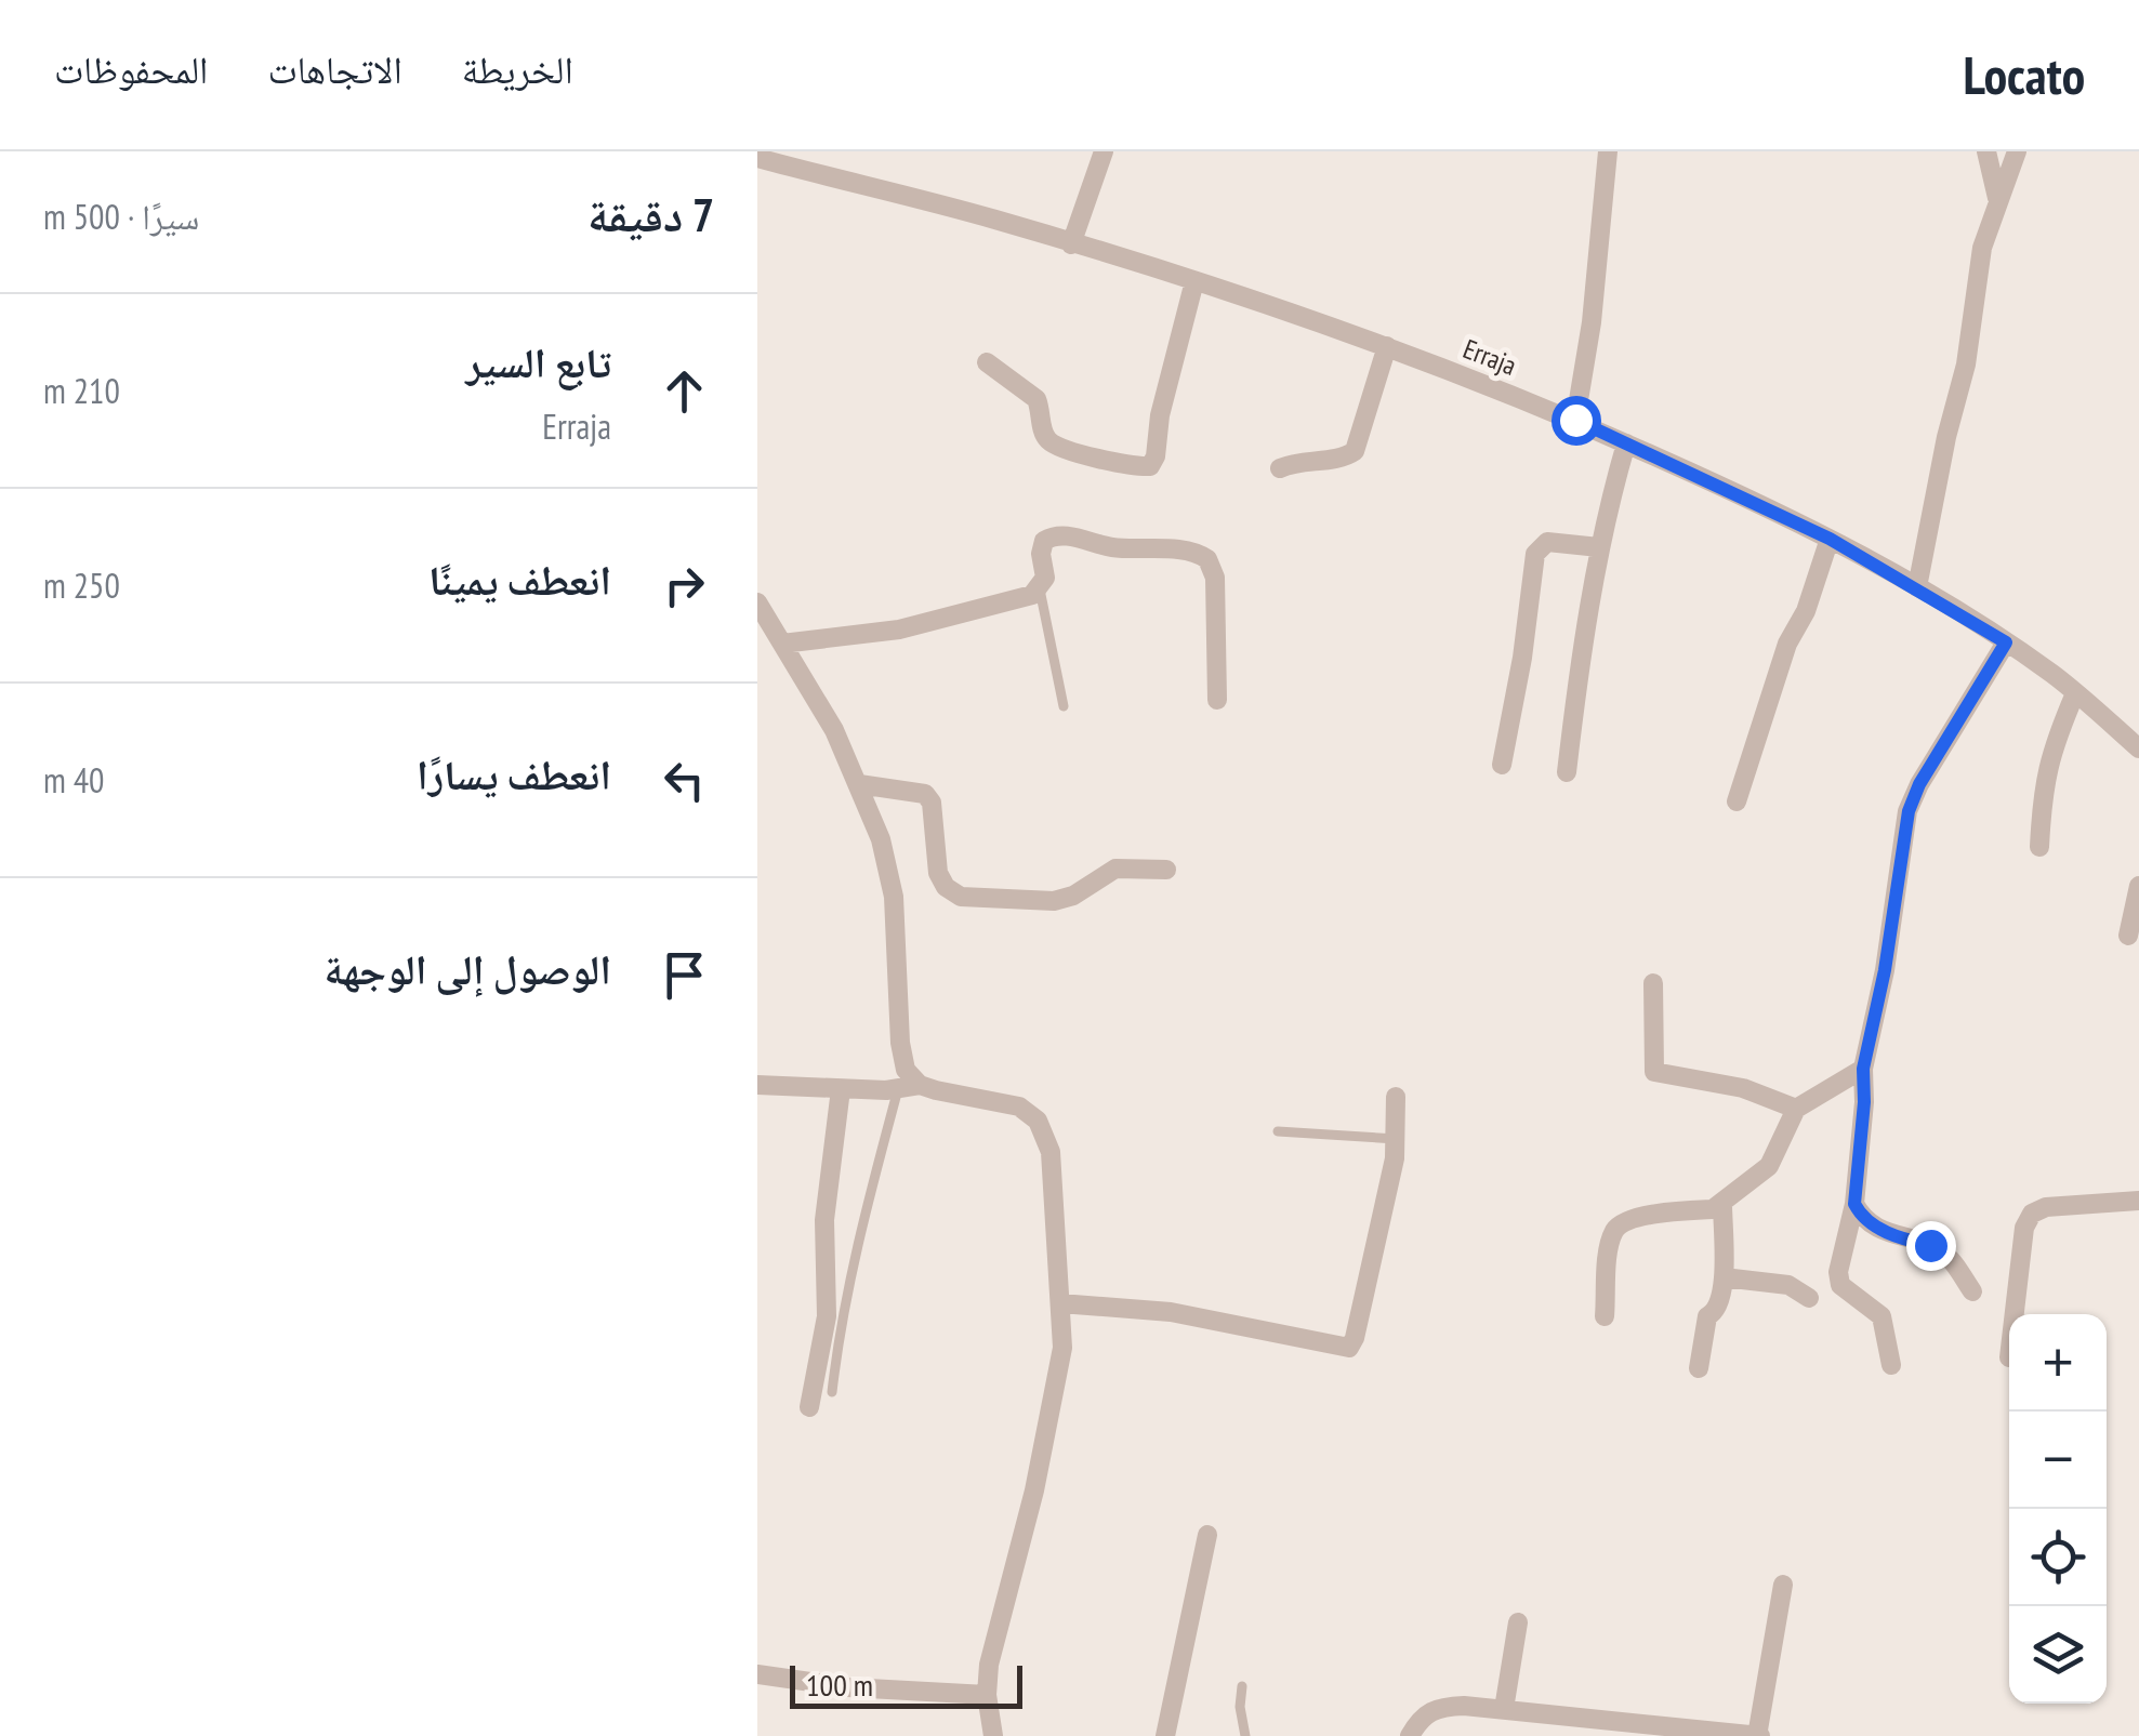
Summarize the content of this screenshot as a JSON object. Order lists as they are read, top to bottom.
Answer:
{
  "streets": {
    "street": ["Erraja"]
  },
  "scale_bar": "100 m",
  "page": {
    "header": "Locato",
    "nav": ["الخريطة", "الاتجاهات", "المحفوظات"],
    "heading": ["7 دقيقة", "سيرًا · 500 m"],
    "list": [
      ["تابع السير", "Erraja", "210 m"],
      ["انعطف يمينًا", "250 m"],
      ["انعطف يسارًا", "40 m"],
      "الوصول إلى الوجهة"
    ],
    "map_buttons": ["+", "−"],
    "scale": "100 m"
  }
}
